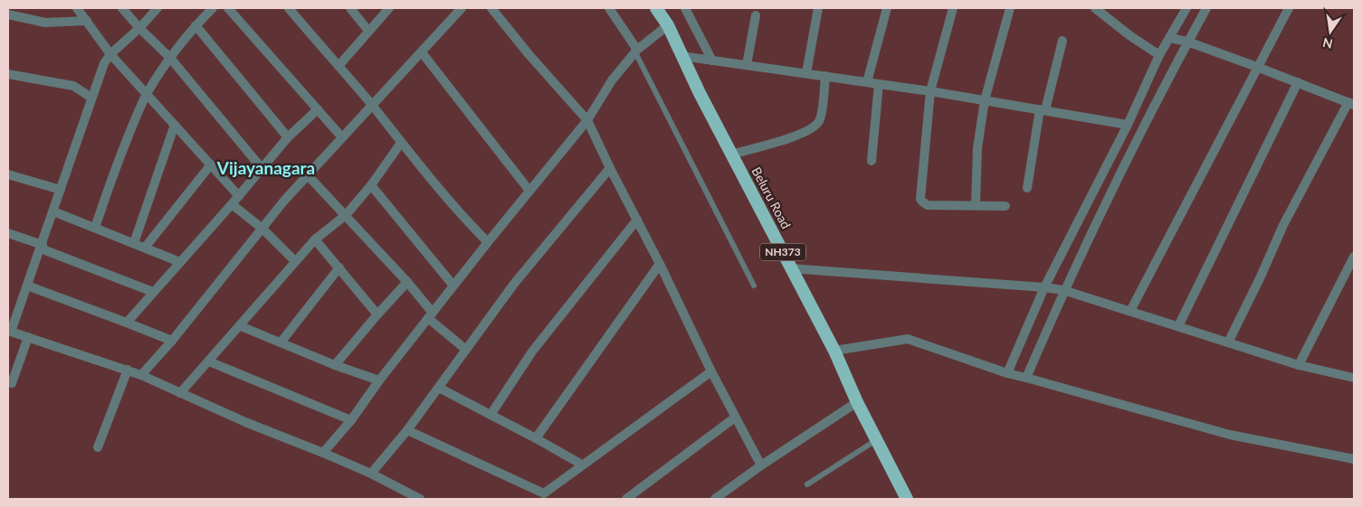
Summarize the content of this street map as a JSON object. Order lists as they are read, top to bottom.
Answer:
{
  "streets": {
    "highway": ["Beluru Road", "NH373"]
  },
  "districts": ["Vijayanagara"],
  "north": "bottom"
}
